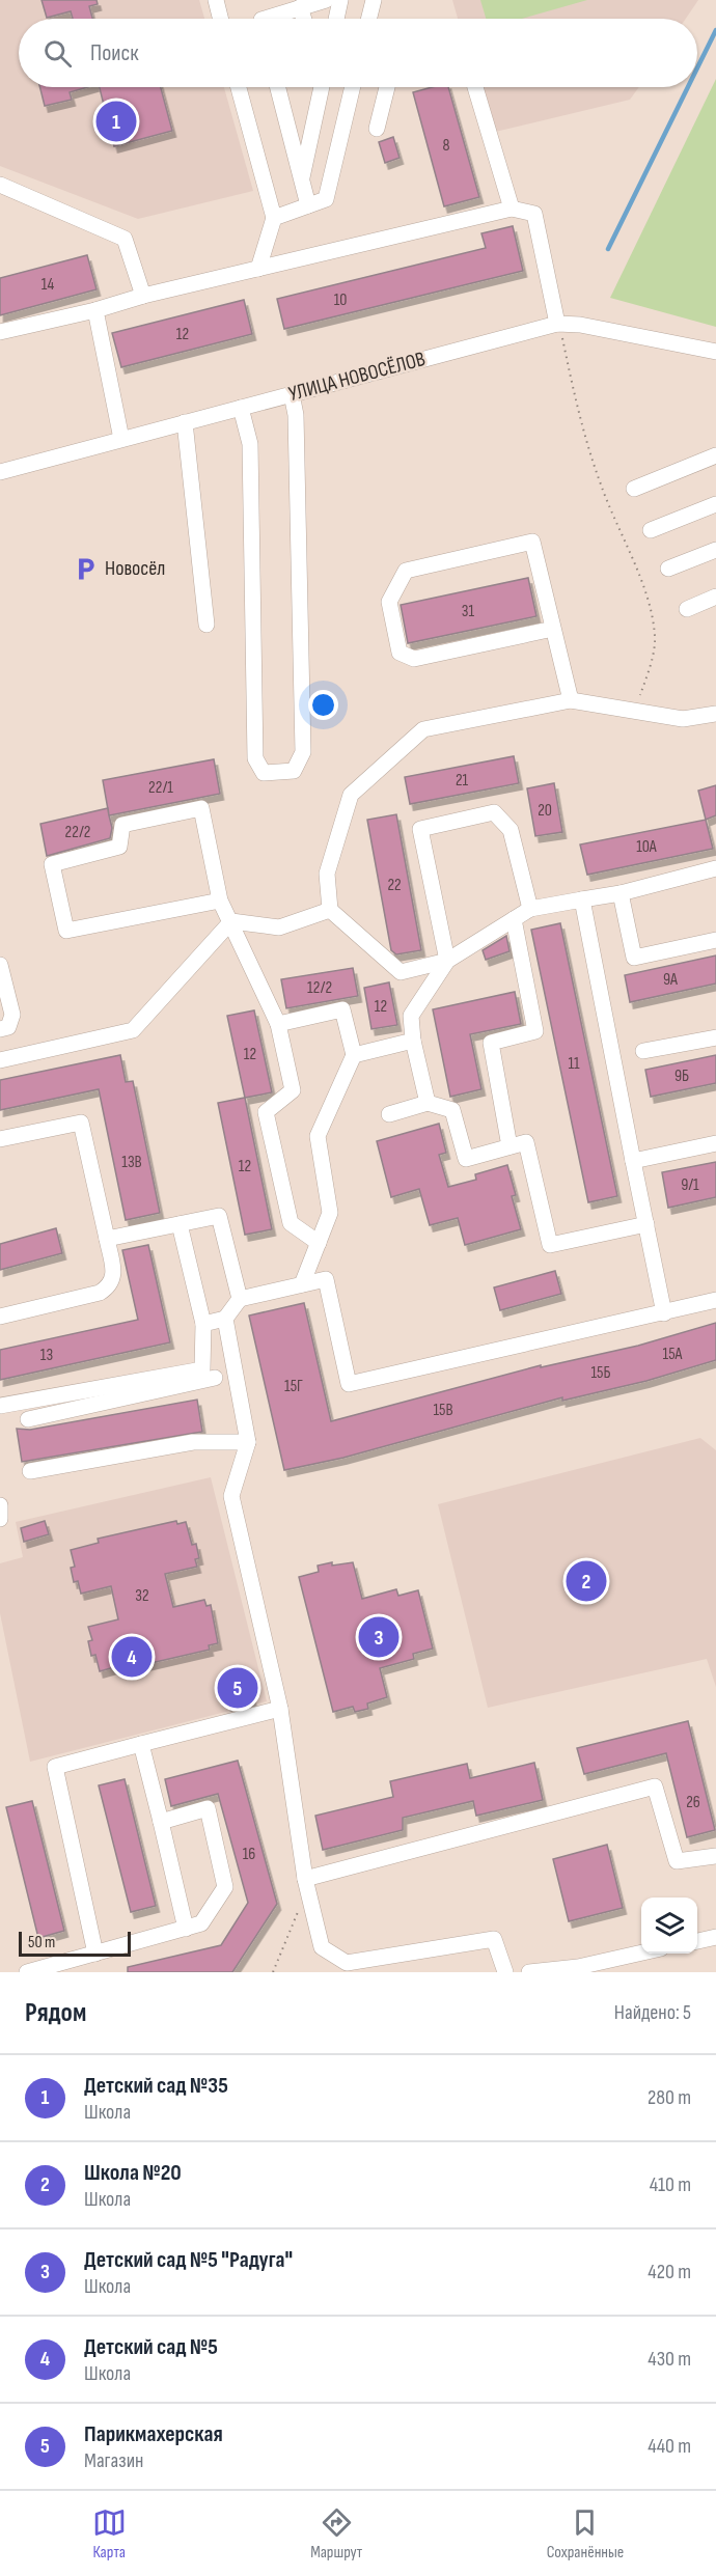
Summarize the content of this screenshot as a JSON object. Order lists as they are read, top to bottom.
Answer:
{
  "streets": {
    "street": ["УЛИЦА НОВОСЁЛОВ"]
  },
  "places": {
    "parking": ["Новосёл"]
  },
  "house_numbers": [
    "8",
    "14",
    "10",
    "12",
    "31",
    "21",
    "22/1",
    "20",
    "22/2",
    "10А",
    "22",
    "9А",
    "12/2",
    "12",
    "12",
    "11",
    "9Б",
    "13В",
    "12",
    "9/1",
    "15А",
    "13",
    "15Б",
    "15Г",
    "15В",
    "32",
    "26",
    "16"
  ],
  "scale_bar": "50 m",
  "page": {
    "search": "Поиск",
    "pins": [
      "1",
      "2",
      "3",
      "4",
      "5"
    ],
    "scale": "50 m",
    "heading": ["Рядом", "Найдено: 5"],
    "list": [
      {
        "mark": "1",
        "name": "Детский сад №35",
        "note": "Школа",
        "value": "280 m"
      },
      {
        "mark": "2",
        "name": "Школа №20",
        "note": "Школа",
        "value": "410 m"
      },
      {
        "mark": "3",
        "name": "Детский сад №5 \"Радуга\"",
        "note": "Школа",
        "value": "420 m"
      },
      {
        "mark": "4",
        "name": "Детский сад №5",
        "note": "Школа",
        "value": "430 m"
      },
      {
        "mark": "5",
        "name": "Парикмахерская",
        "note": "Магазин",
        "value": "440 m"
      }
    ],
    "nav": ["Карта", "Маршрут", "Сохранённые"]
  }
}
